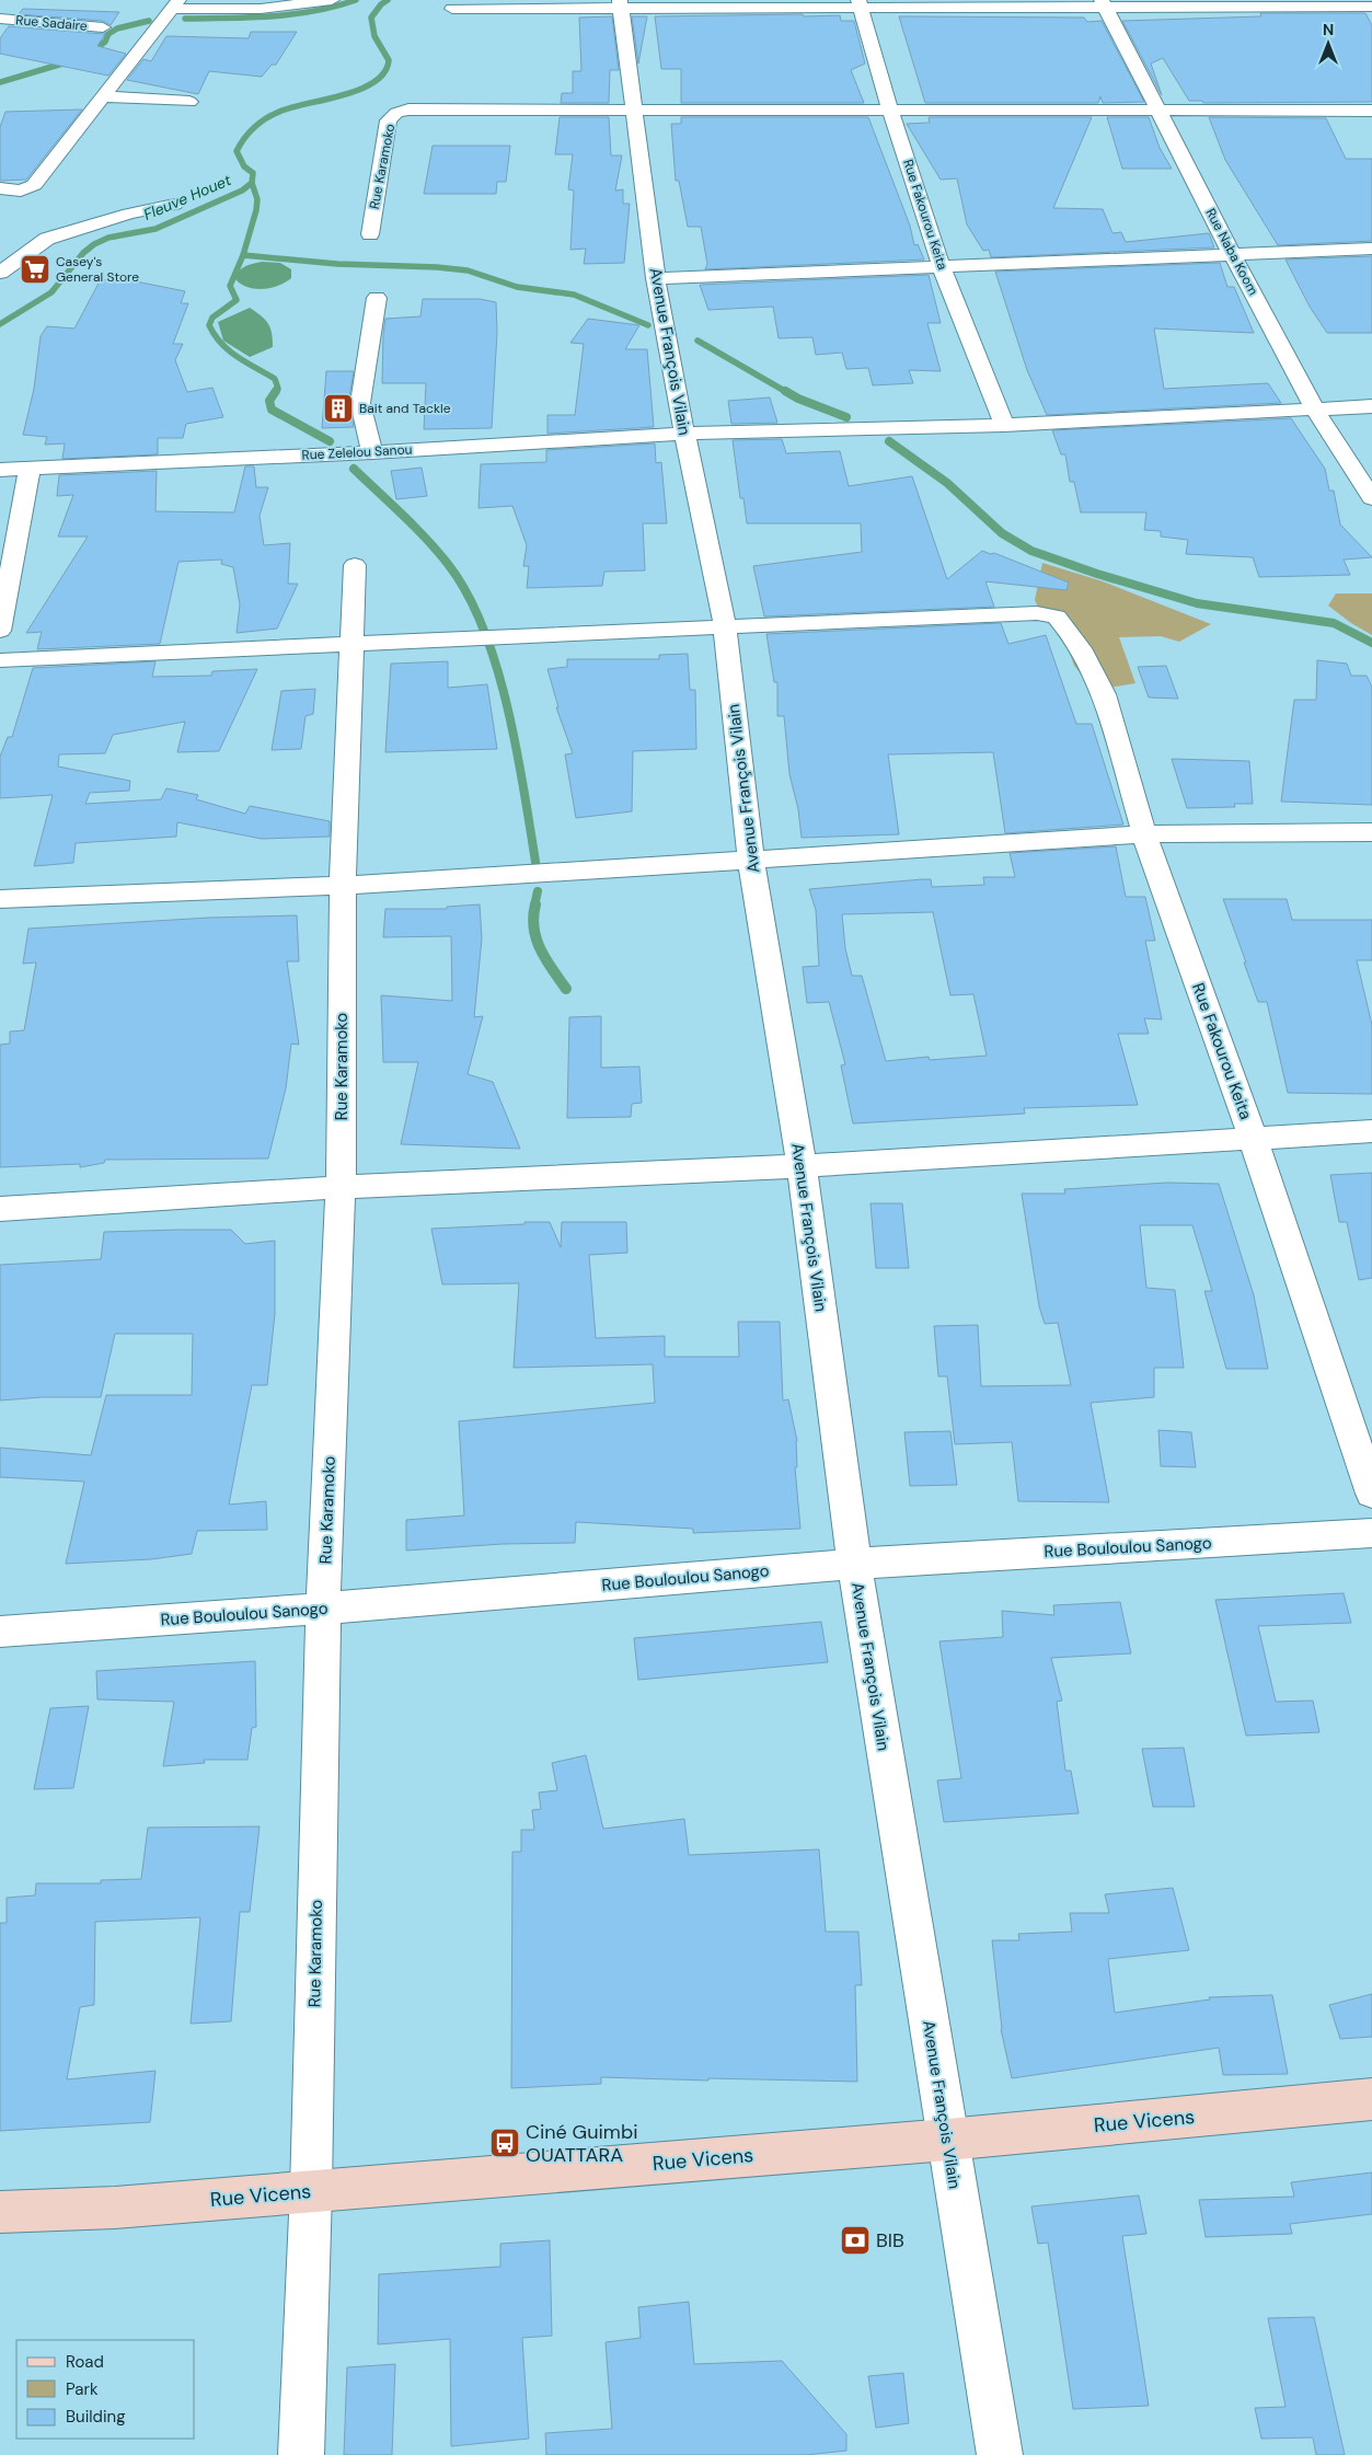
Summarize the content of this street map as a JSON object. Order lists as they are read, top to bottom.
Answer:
{
  "streets": {
    "street": [
      "Rue Sadaire",
      "Rue Karamoko",
      "Rue Fakourou Keita",
      "Rue Naba Koom",
      "Avenue François Vilain",
      "Rue Zelelou Sanou",
      "Rue Bouloulou Sanogo",
      "Rue Vicens"
    ]
  },
  "crossings": [
    ["Rue Karamoko", "Avenue François Vilain"],
    ["Rue Karamoko", "Rue Bouloulou Sanogo"],
    ["Rue Karamoko", "Rue Vicens"],
    ["Rue Fakourou Keita", "Avenue François Vilain"],
    ["Rue Fakourou Keita", "Rue Zelelou Sanou"],
    ["Rue Naba Koom", "Rue Zelelou Sanou"],
    ["Avenue François Vilain", "Rue Zelelou Sanou"],
    ["Avenue François Vilain", "Rue Bouloulou Sanogo"],
    ["Avenue François Vilain", "Rue Vicens"]
  ],
  "water": ["Fleuve Houet"],
  "places": {
    "supermarket": ["Casey's General Store"],
    "building": ["Bait and Tackle"],
    "bus stop": ["Ciné Guimbi OUATTARA"],
    "bank": ["BIB"]
  },
  "legend": ["Road", "Park", "Building"],
  "north": "top"
}
